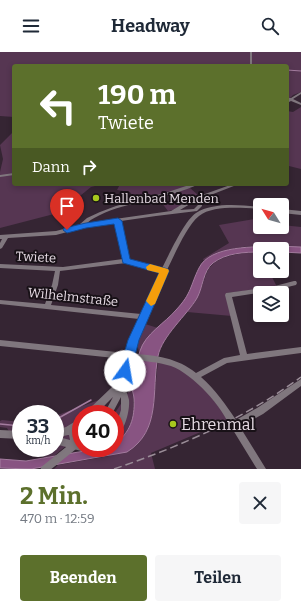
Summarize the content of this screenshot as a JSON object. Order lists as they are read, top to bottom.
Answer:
{
  "streets": {
    "street": ["Twiete", "Wilhelmstraße"]
  },
  "places": ["Hallenbad Menden", "Ehrenmal"],
  "north": "top left",
  "page": {
    "header": "Headway",
    "turn": ["190 m", "Twiete"],
    "then": "Dann",
    "speed": "33 km/h",
    "limit": "40",
    "heading": ["2 Min.", "470 m · 12:59"],
    "buttons": ["Beenden", "Teilen"]
  }
}
